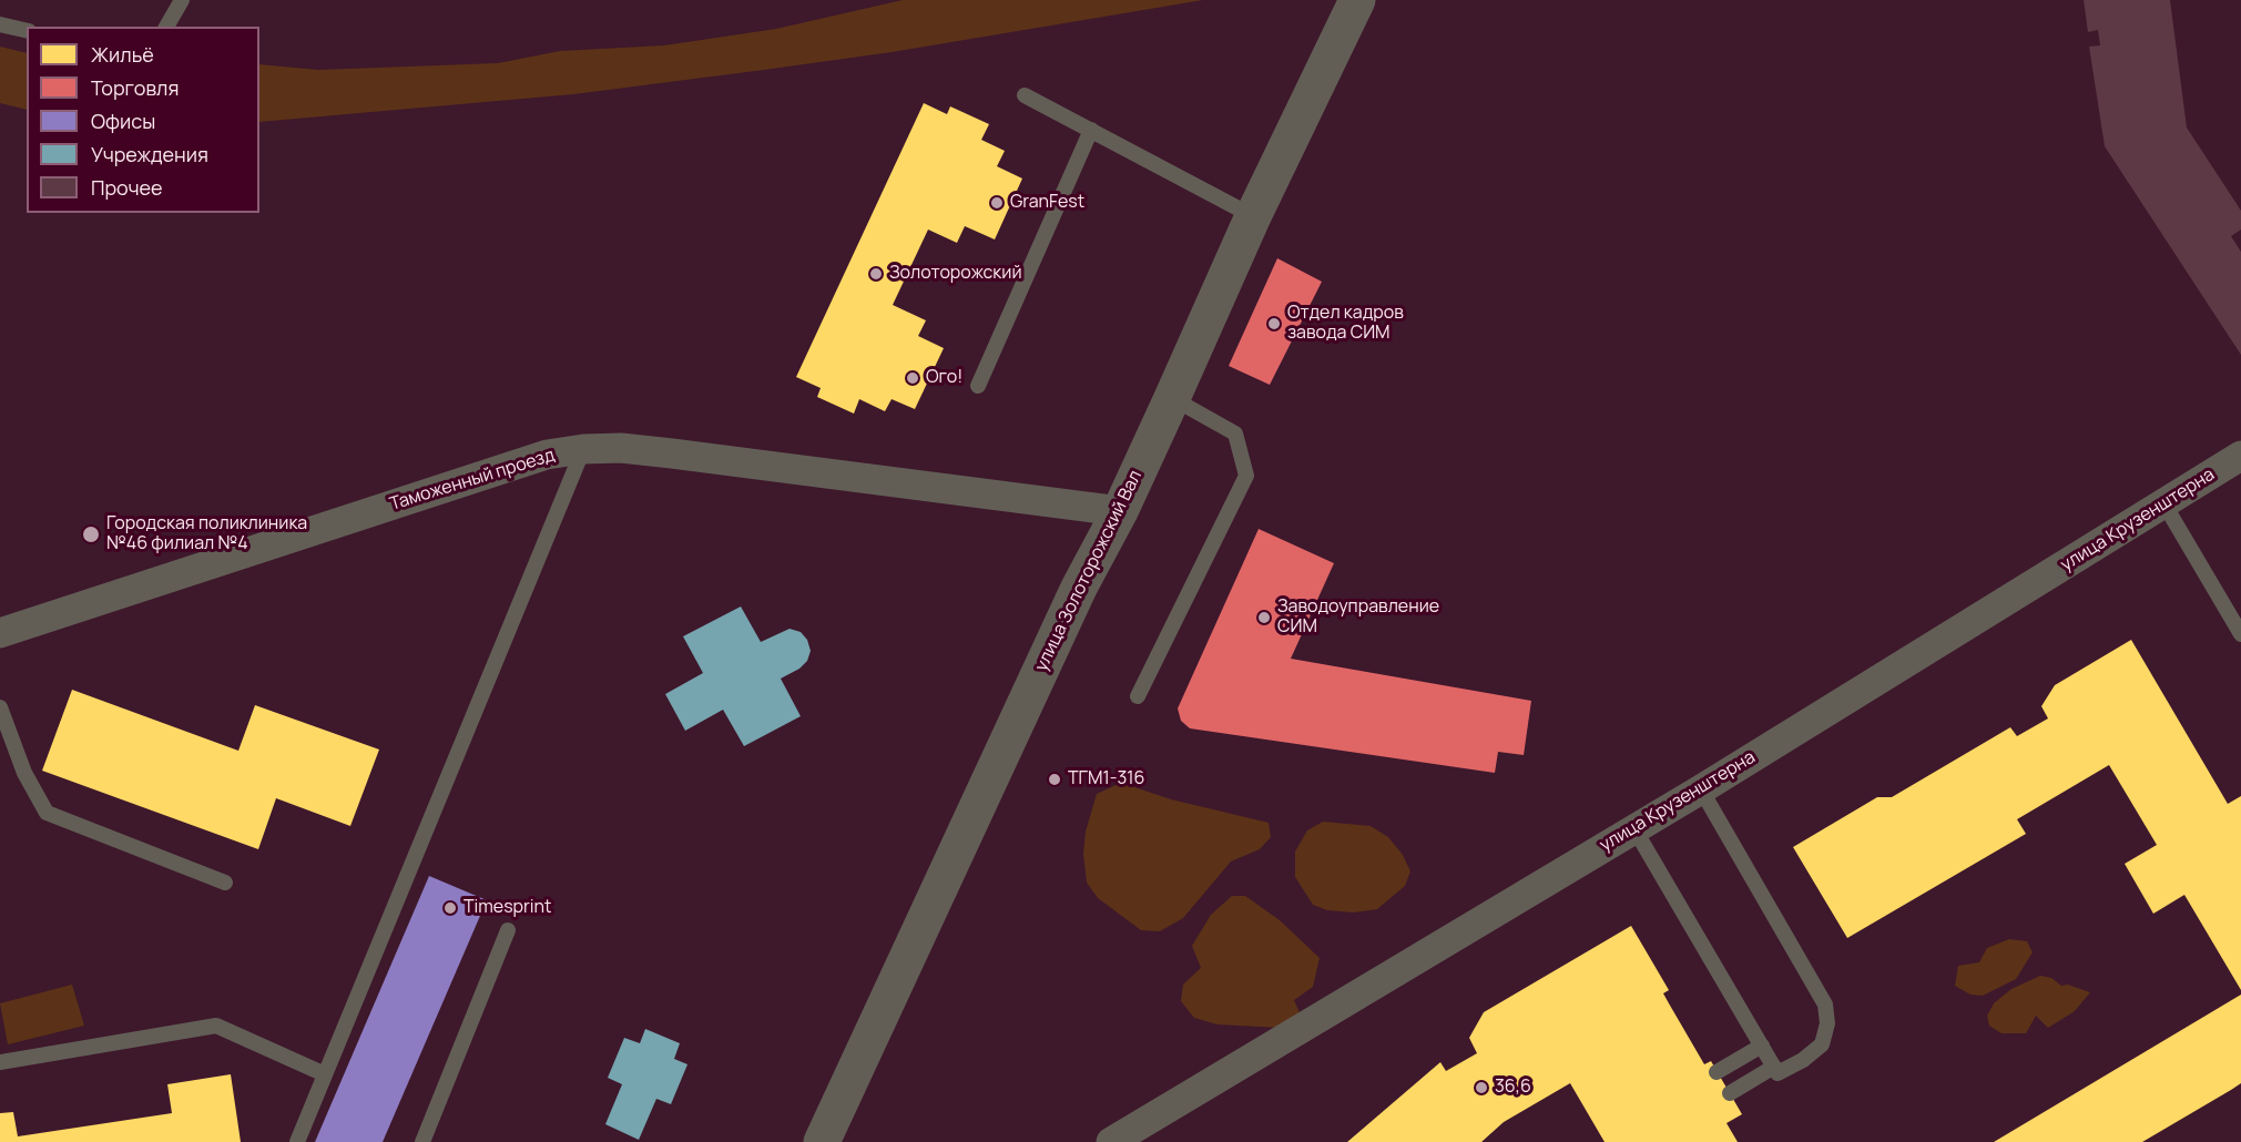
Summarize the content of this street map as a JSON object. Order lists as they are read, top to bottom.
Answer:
{
  "streets": {
    "street": ["Таможенный проезд", "улица Крузенштерна", "улица Золоторожский Вал"]
  },
  "crossings": [
    ["Таможенный проезд", "улица Золоторожский Вал"]
  ],
  "places": [
    "GranFest",
    "Золоторожский",
    "Отдел кадров завода СИМ",
    "Ого!",
    "Городская поликлиника №46 филиал №4",
    "Заводоуправление СИМ",
    "ТГМ1-316",
    "Timesprint",
    "36,6"
  ],
  "legend": [
    "Жильё",
    "Торговля",
    "Офисы",
    "Учреждения",
    "Прочее"
  ]
}
